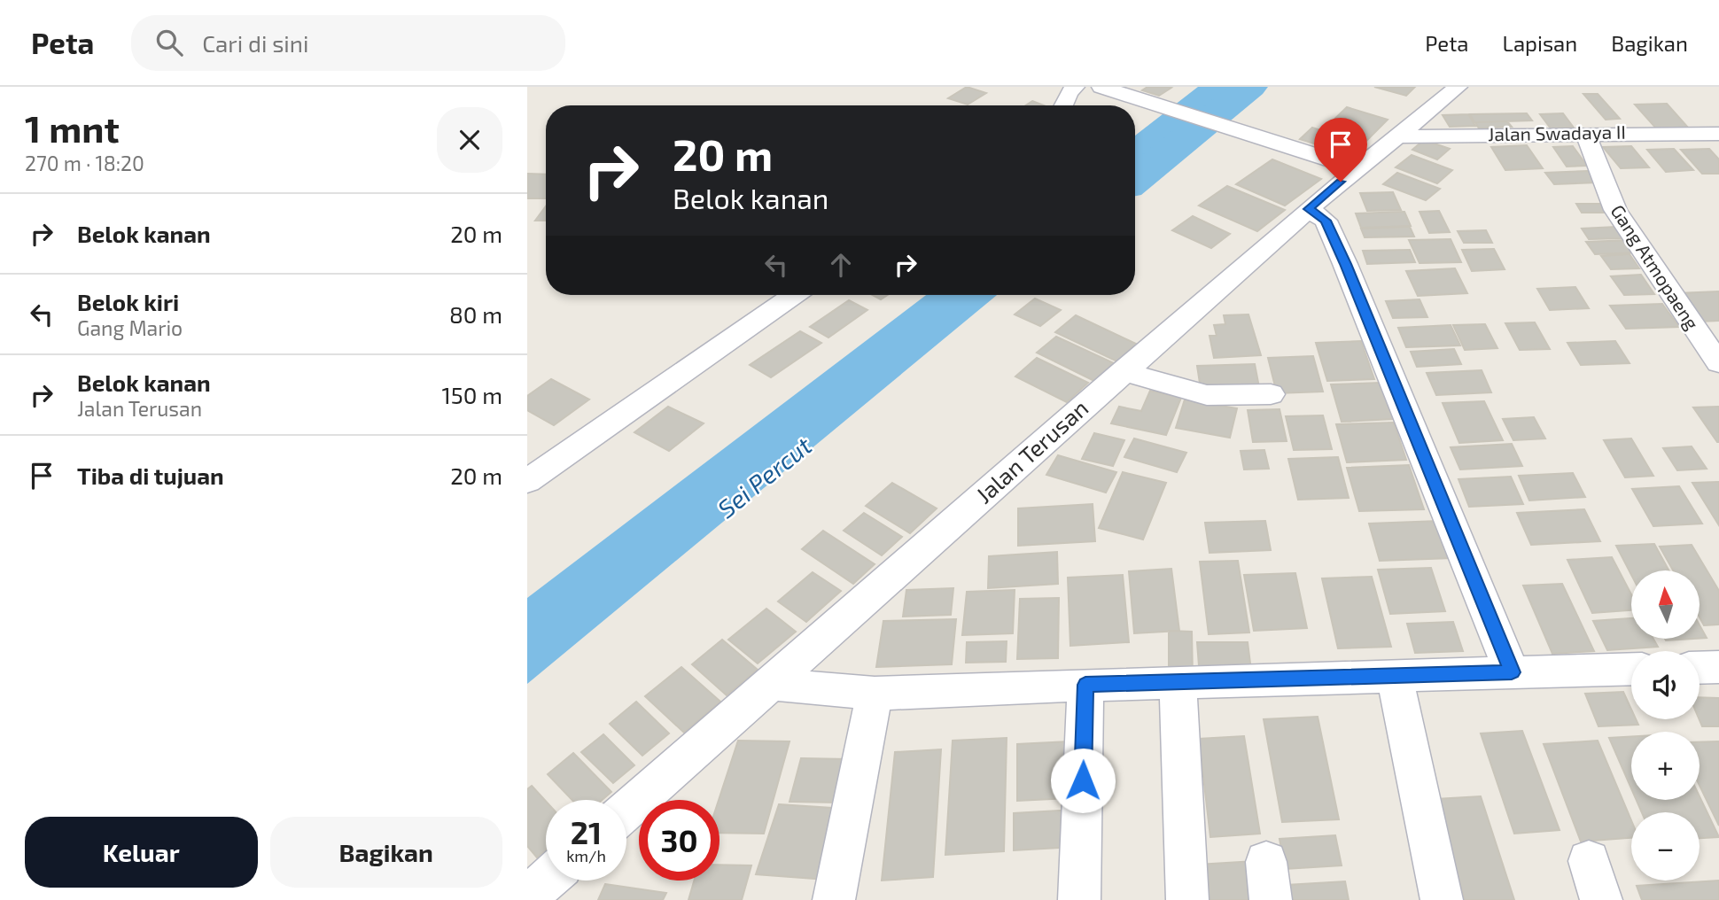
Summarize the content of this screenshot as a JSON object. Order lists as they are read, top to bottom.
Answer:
{
  "streets": {
    "street": ["Jalan Swadaya II", "Gang Atmopaeng", "Jalan Terusan"]
  },
  "crossings": [
    ["Jalan Swadaya II", "Gang Atmopaeng"],
    ["Jalan Swadaya II", "Jalan Terusan"]
  ],
  "water": ["Sei Percut"],
  "north": "top",
  "page": {
    "header": "Peta",
    "search": "Cari di sini",
    "nav": ["Peta", "Lapisan", "Bagikan"],
    "heading": ["1 mnt", "270 m · 18:20"],
    "turn": ["20 m", "Belok kanan"],
    "list": [
      {
        "name": "Belok kanan",
        "value": "20 m"
      },
      {
        "name": "Belok kiri",
        "note": "Gang Mario",
        "value": "80 m"
      },
      {
        "name": "Belok kanan",
        "note": "Jalan Terusan",
        "value": "150 m"
      },
      {
        "name": "Tiba di tujuan",
        "value": "20 m"
      }
    ],
    "map_buttons": ["+", "−"],
    "speed": "21 km/h",
    "limit": "30",
    "buttons": ["Keluar", "Bagikan"]
  }
}
